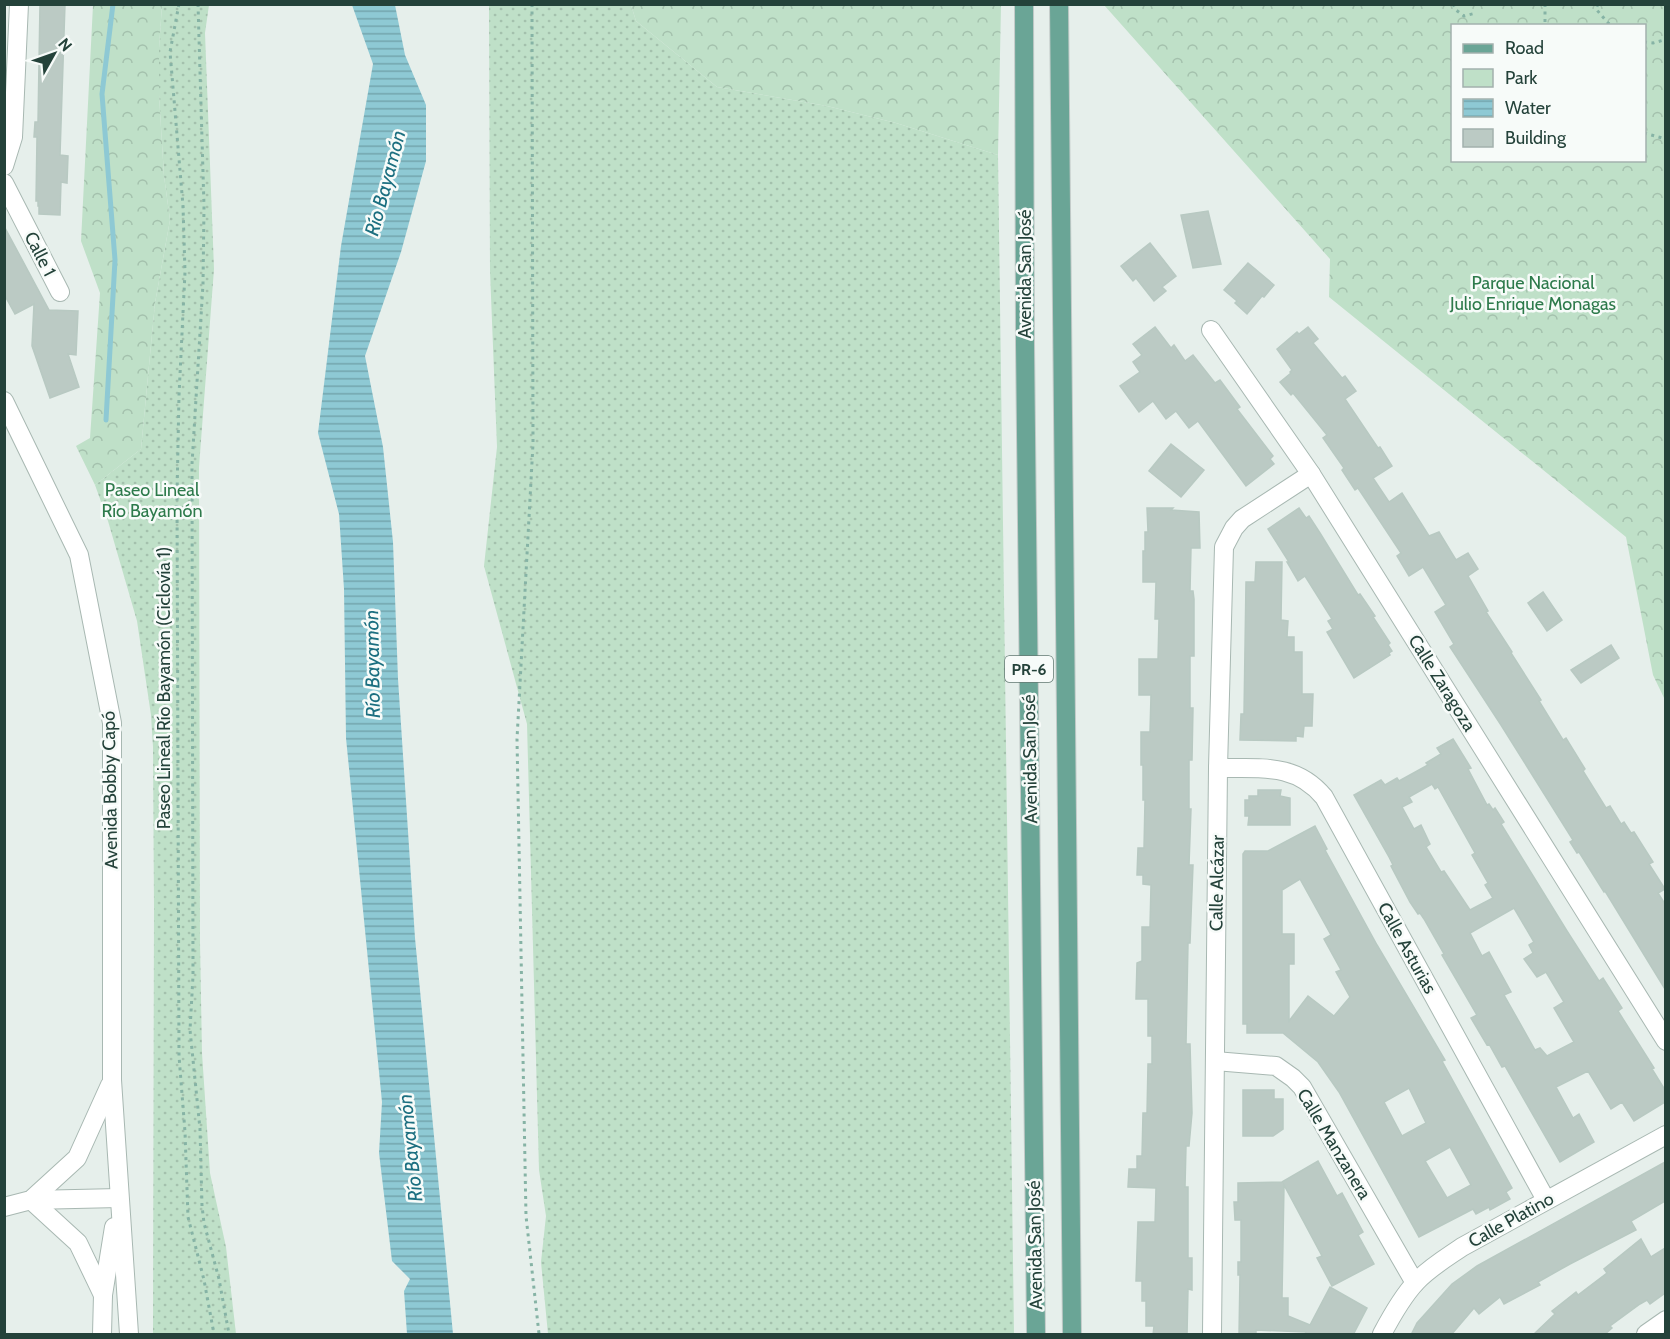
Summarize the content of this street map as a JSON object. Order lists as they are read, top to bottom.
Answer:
{
  "streets": {
    "main road": ["Avenida San José", "PR-6"],
    "street": [
      "Calle 1",
      "Calle Zaragoza",
      "Avenida Bobby Capó",
      "Calle Alcázar",
      "Calle Asturias",
      "Calle Manzanera",
      "Calle Platino"
    ],
    "path": ["Paseo Lineal Río Bayamón (Ciclovía 1)"]
  },
  "crossings": [
    ["Calle Zaragoza", "Calle Alcázar"],
    ["Calle Alcázar", "Calle Asturias"],
    ["Calle Alcázar", "Calle Manzanera"],
    ["Calle Asturias", "Calle Platino"],
    ["Calle Manzanera", "Calle Platino"]
  ],
  "water": ["Río Bayamón"],
  "parks": ["Parque Nacional Julio Enrique Monagas", "Paseo Lineal Río Bayamón"],
  "legend": [
    "Road",
    "Park",
    "Water",
    "Building"
  ],
  "north": "top right"
}
